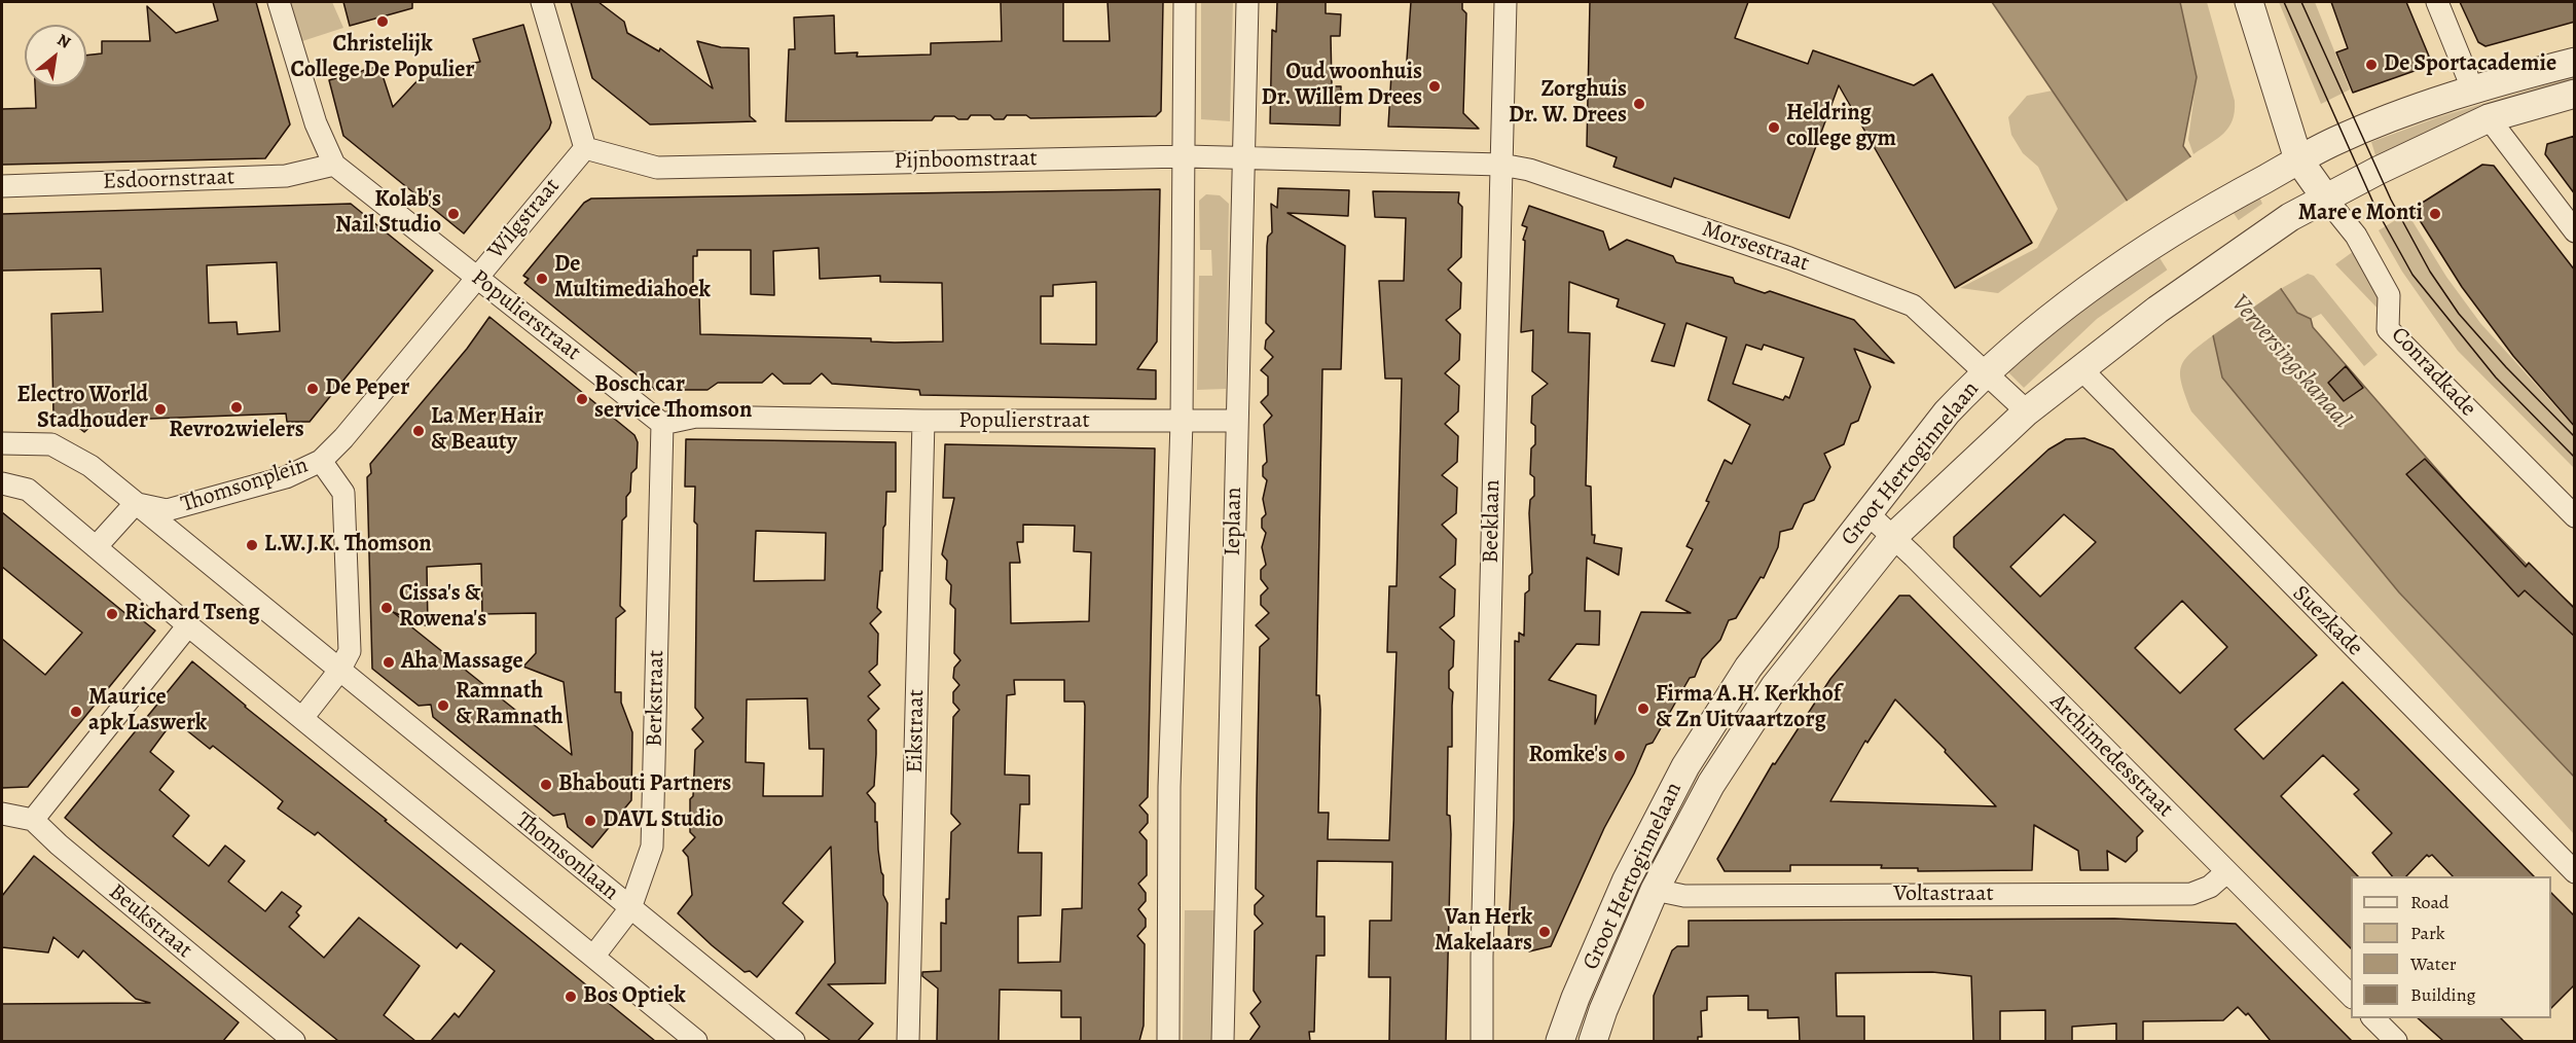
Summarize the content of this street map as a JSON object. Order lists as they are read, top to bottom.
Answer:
{
  "streets": {
    "street": [
      "Pijnboomstraat",
      "Esdoornstraat",
      "Wilgstraat",
      "Morsestraat",
      "Populierstraat",
      "Conradkade",
      "Groot Hertoginnelaan",
      "Thomsonplein",
      "Ieplaan",
      "Beeklaan",
      "Suezkade",
      "Berkstraat",
      "Eikstraat",
      "Archimedesstraat",
      "Thomsonlaan",
      "Voltastraat",
      "Beukstraat"
    ]
  },
  "crossings": [
    ["Pijnboomstraat", "Wilgstraat"],
    ["Pijnboomstraat", "Morsestraat"],
    ["Pijnboomstraat", "Ieplaan"],
    ["Pijnboomstraat", "Beeklaan"],
    ["Esdoornstraat", "Populierstraat"],
    ["Wilgstraat", "Populierstraat"],
    ["Wilgstraat", "Thomsonplein"],
    ["Morsestraat", "Groot Hertoginnelaan"],
    ["Morsestraat", "Beeklaan"],
    ["Populierstraat", "Ieplaan"],
    ["Populierstraat", "Berkstraat"],
    ["Populierstraat", "Eikstraat"],
    ["Conradkade", "Groot Hertoginnelaan"],
    ["Groot Hertoginnelaan", "Suezkade"],
    ["Groot Hertoginnelaan", "Archimedesstraat"],
    ["Groot Hertoginnelaan", "Voltastraat"],
    ["Thomsonplein", "Thomsonlaan"],
    ["Berkstraat", "Thomsonlaan"],
    ["Archimedesstraat", "Voltastraat"]
  ],
  "water": ["Verversingskanaal"],
  "places": [
    "Christelijk College De Populier",
    "De Sportacademie",
    "Oud woonhuis Dr. Willem Drees",
    "Zorghuis Dr. W. Drees",
    "Heldring college gym",
    "Kolab's Nail Studio",
    "Mare e Monti",
    "De Multimediahoek",
    "De Peper",
    "Bosch car service Thomson",
    "Revro2wielers",
    "Electro World Stadhouder",
    "La Mer Hair & Beauty",
    "L.W.J.K. Thomson",
    "Cissa's & Rowena's",
    "Richard Tseng",
    "Aha Massage",
    "Ramnath & Ramnath",
    "Firma A.H. Kerkhof & Zn Uitvaartzorg",
    "Maurice apk Laswerk",
    "Romke's",
    "Bhabouti Partners",
    "DAVL Studio",
    "Van Herk Makelaars",
    "Bos Optiek"
  ],
  "legend": [
    "Road",
    "Park",
    "Water",
    "Building"
  ],
  "north": "top right"
}
